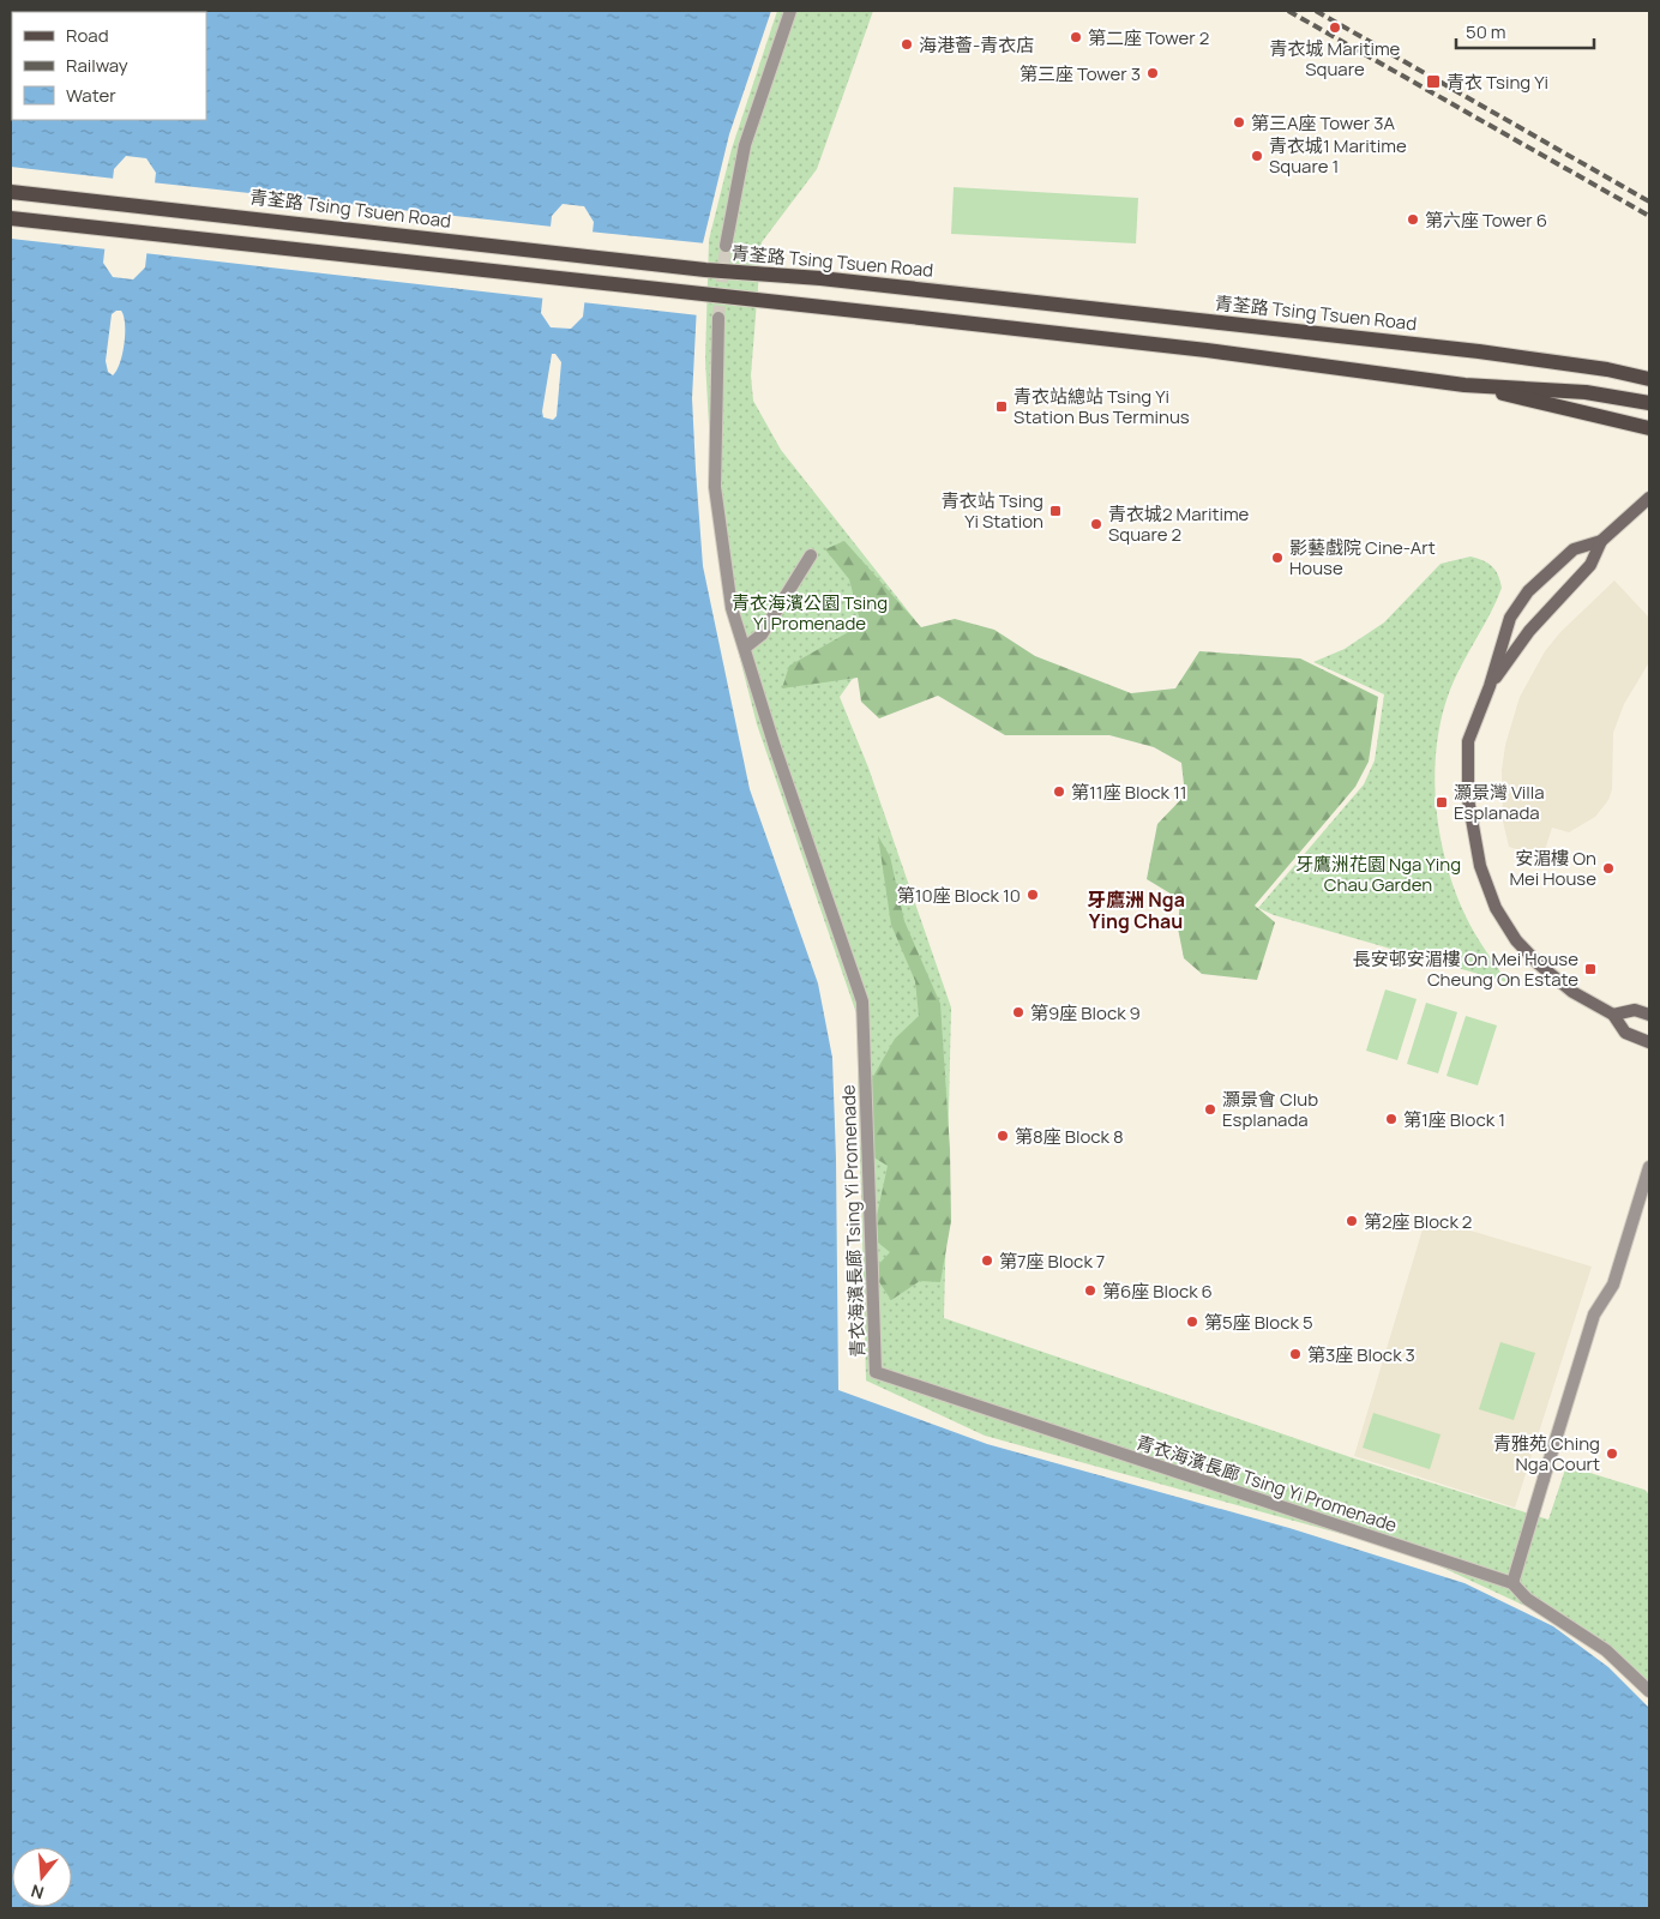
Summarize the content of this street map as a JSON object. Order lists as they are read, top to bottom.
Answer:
{
  "streets": {
    "main road": ["青荃路 Tsing Tsuen Road"],
    "street": ["青衣海濱長廊 Tsing Yi Promenade"]
  },
  "districts": ["牙鷹洲 Nga Ying Chau"],
  "parks": ["青衣海濱公園 Tsing Yi Promenade", "牙鷹洲花園 Nga Ying Chau Garden"],
  "places": {
    "other": [
      "青衣城 Maritime Square",
      "第二座 Tower 2",
      "海港薈-青衣店",
      "第三座 Tower 3",
      "第三A座 Tower 3A",
      "青衣城1 Maritime Square 1",
      "第六座 Tower 6",
      "青衣城2 Maritime Square 2",
      "影藝戲院 Cine-Art House",
      "第11座 Block 11",
      "安湄樓 On Mei House",
      "第10座 Block 10",
      "第9座 Block 9",
      "灝景會 Club Esplanada",
      "第1座 Block 1",
      "第8座 Block 8",
      "第2座 Block 2",
      "第7座 Block 7",
      "第6座 Block 6",
      "第5座 Block 5",
      "第3座 Block 3",
      "青雅苑 Ching Nga Court"
    ],
    "transit": [
      "青衣 Tsing Yi",
      "青衣站總站 Tsing Yi Station Bus Terminus",
      "青衣站 Tsing Yi Station",
      "灝景灣 Villa Esplanada",
      "長安邨安湄樓 On Mei House Cheung On Estate"
    ]
  },
  "legend": ["Road", "Railway", "Water"],
  "scale_bar": "50 m",
  "north": "bottom"
}
